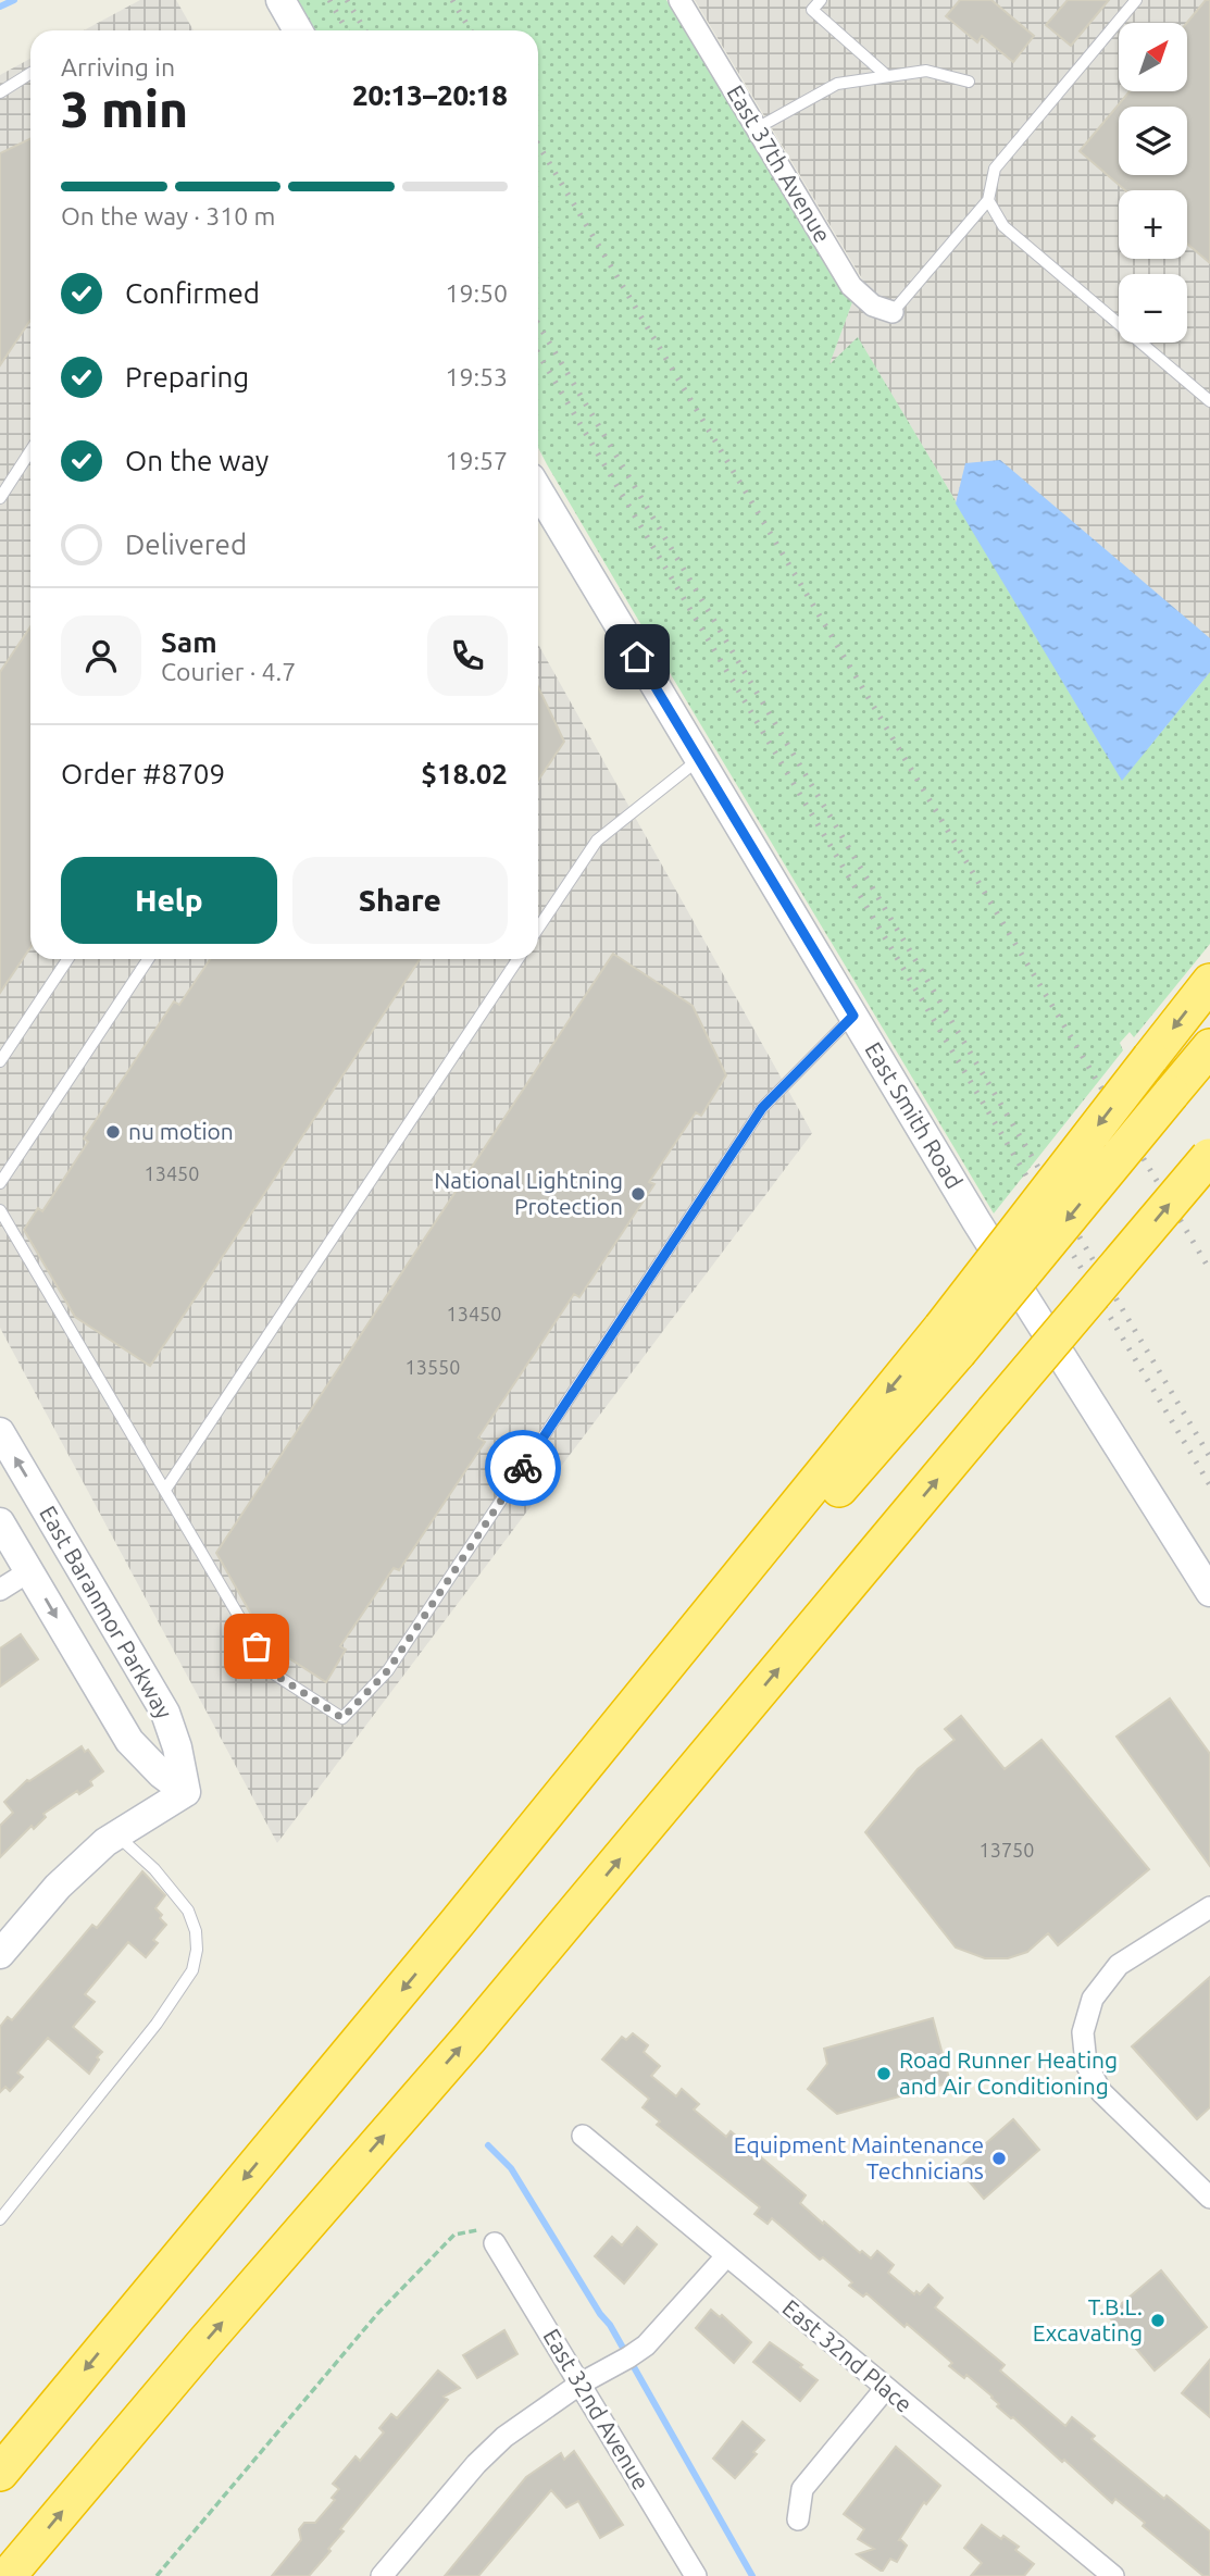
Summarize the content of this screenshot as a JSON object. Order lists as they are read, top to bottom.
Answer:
{
  "streets": {
    "street": [
      "East 37th Avenue",
      "East Smith Road",
      "East Baranmor Parkway",
      "East 32nd Place",
      "East 32nd Avenue"
    ]
  },
  "places": [
    "nu motion",
    "National Lightning Protection",
    "Road Runner Heating and Air Conditioning",
    "Equipment Maintenance Technicians",
    "T.B.L. Excavating"
  ],
  "house_numbers": [
    "13450",
    "13450",
    "13550",
    "13750"
  ],
  "north": "top right",
  "page": {
    "map_buttons": ["+", "−"],
    "heading": ["3 min", "Arriving in", "20:13–20:18"],
    "panel": [
      "Sam",
      "Courier · 4.7",
      "Order #8709",
      "$18.02"
    ],
    "bar": "On the way · 310 m",
    "list": [
      ["Confirmed", "19:50"],
      ["Preparing", "19:53"],
      ["On the way", "19:57"],
      "Delivered"
    ],
    "buttons": ["Help", "Share"]
  }
}
